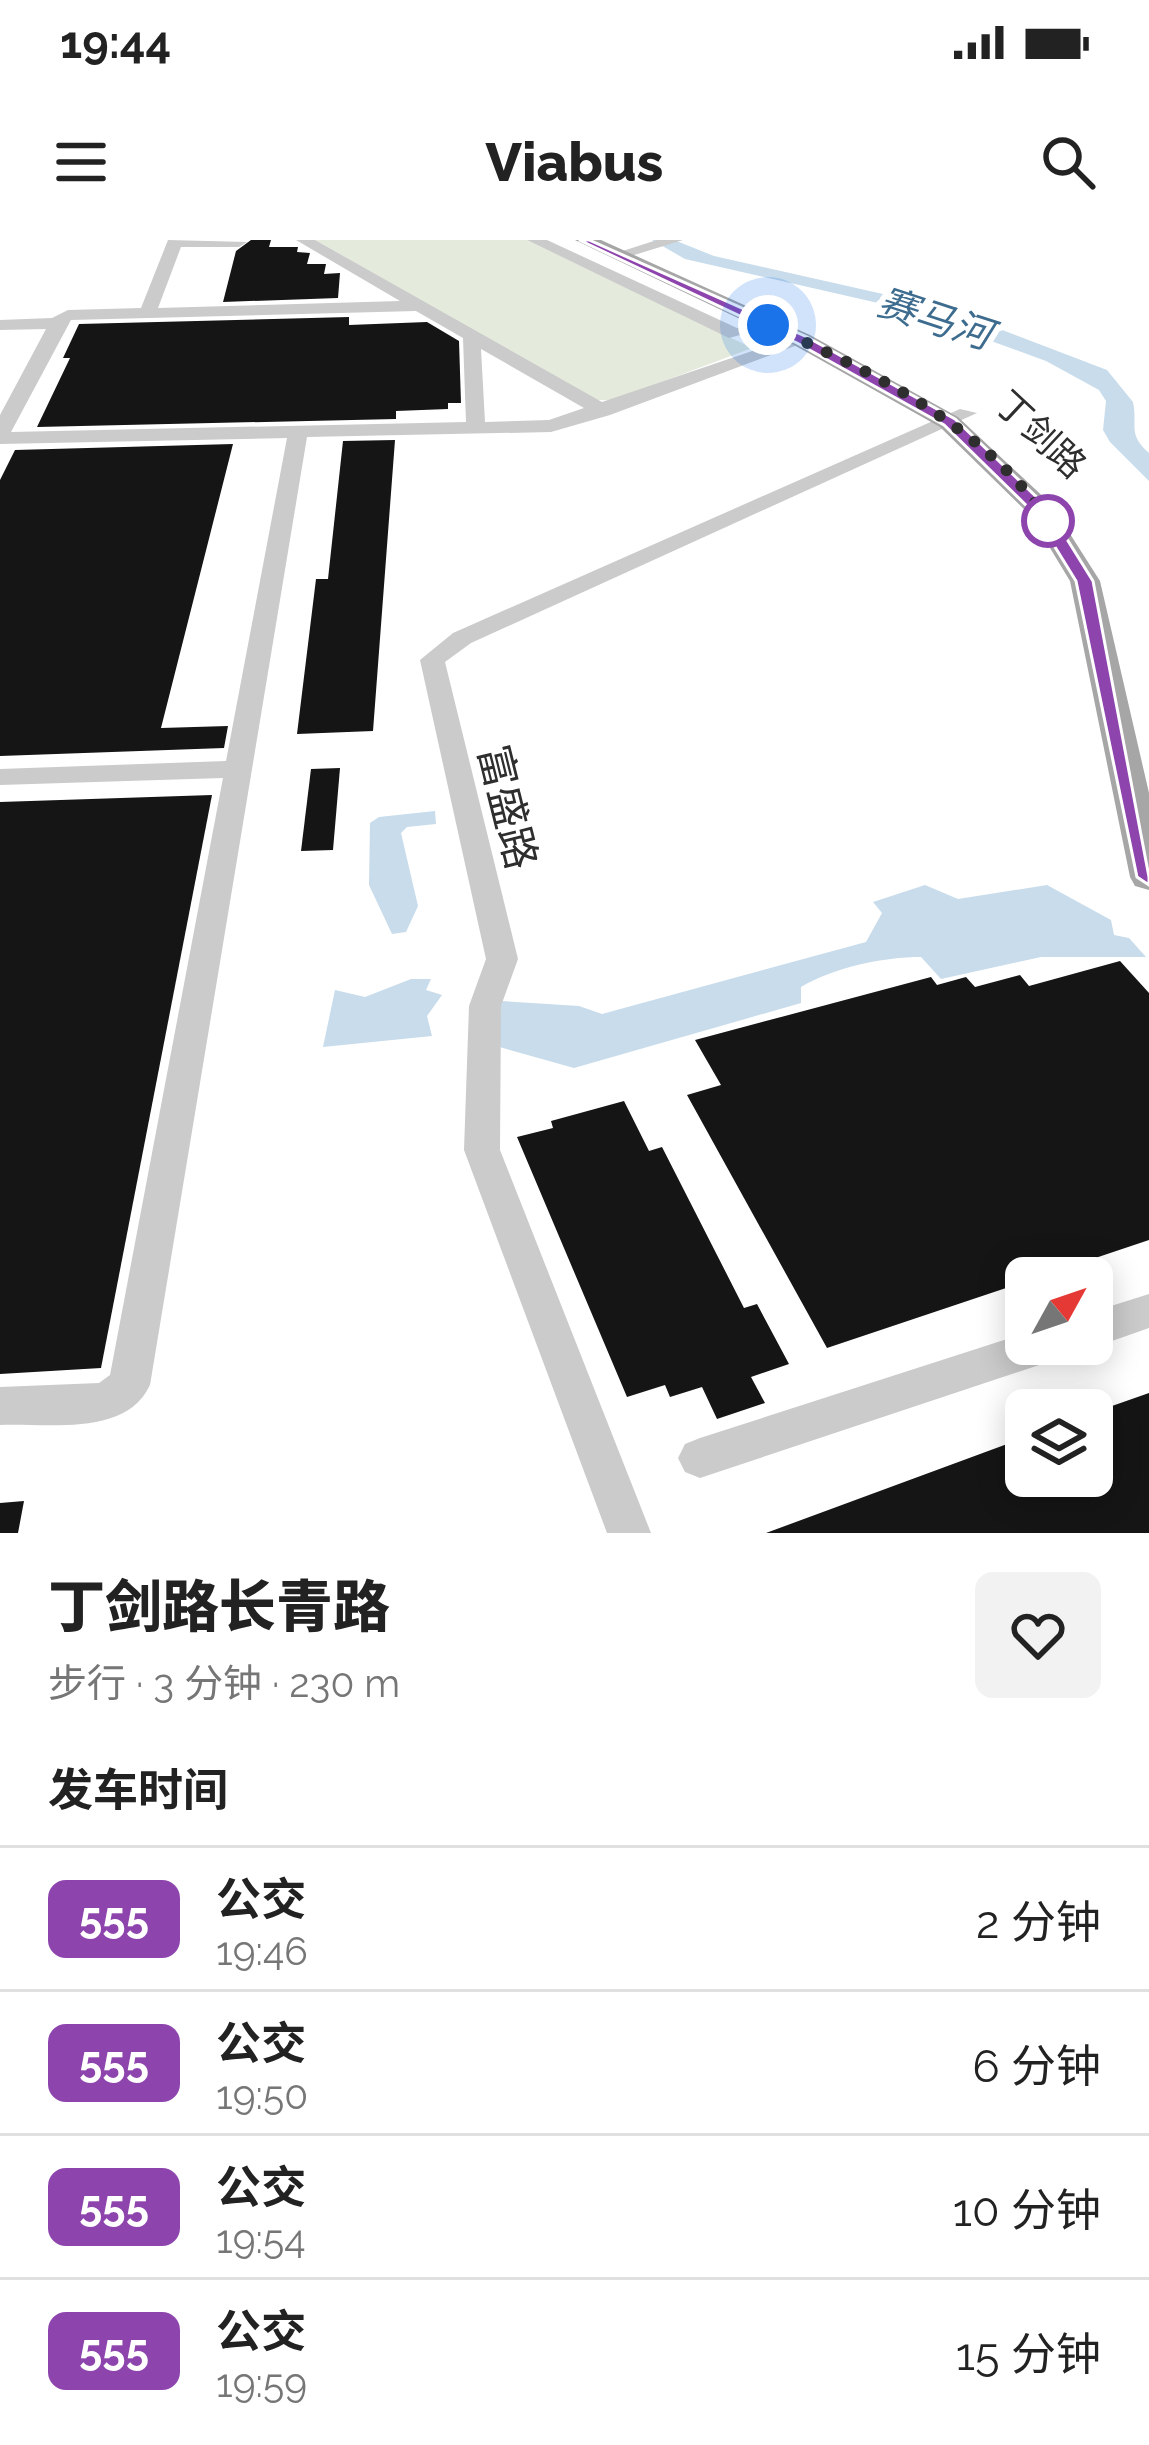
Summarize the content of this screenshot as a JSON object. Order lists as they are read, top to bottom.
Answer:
{
  "streets": {
    "main road": ["丁剑路"],
    "street": ["富盛路"]
  },
  "crossings": [
    ["丁剑路", "富盛路"]
  ],
  "water": ["赛马河"],
  "lines": ["bus line 555"],
  "north": "top right",
  "page": {
    "status": "19:44",
    "header": "Viabus",
    "heading": [
      ["丁剑路长青路", "步行 · 3 分钟 · 230 m"],
      "发车时间"
    ],
    "list": [
      {
        "mark": "555",
        "name": "公交",
        "note": "19:46",
        "value": "2 分钟"
      },
      {
        "mark": "555",
        "name": "公交",
        "note": "19:50",
        "value": "6 分钟"
      },
      {
        "mark": "555",
        "name": "公交",
        "note": "19:54",
        "value": "10 分钟"
      },
      {
        "mark": "555",
        "name": "公交",
        "note": "19:59",
        "value": "15 分钟"
      }
    ]
  }
}
